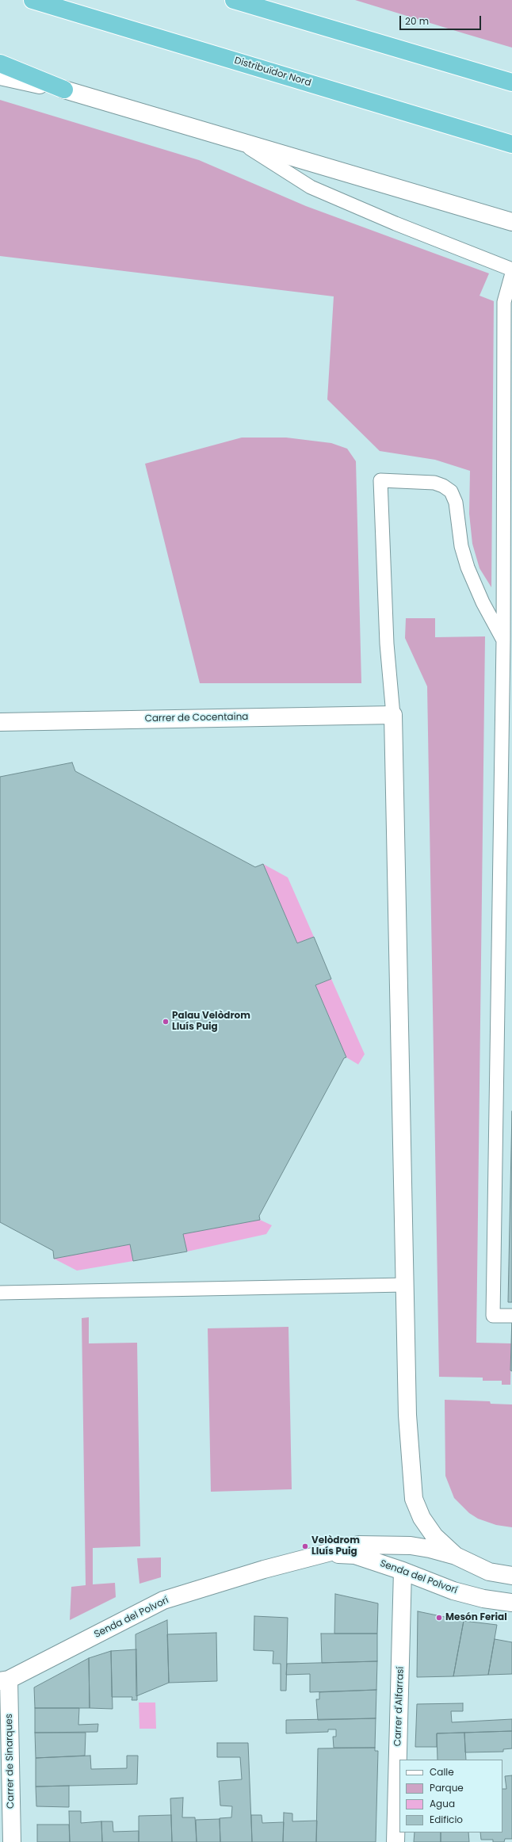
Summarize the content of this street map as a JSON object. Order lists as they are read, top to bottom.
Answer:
{
  "streets": {
    "highway": ["Distribuïdor Nord"],
    "street": [
      "Carrer de Cocentaina",
      "Senda del Polvorí",
      "Carrer d'Alfarrasí",
      "Carrer de Sinarques"
    ]
  },
  "crossings": [
    ["Senda del Polvorí", "Carrer d'Alfarrasí"],
    ["Senda del Polvorí", "Carrer de Sinarques"]
  ],
  "places": ["Palau Velòdrom Lluís Puig", "Velòdrom Lluís Puig", "Mesón Ferial"],
  "legend": [
    "Calle",
    "Parque",
    "Agua",
    "Edificio"
  ],
  "scale_bar": "20 m"
}
